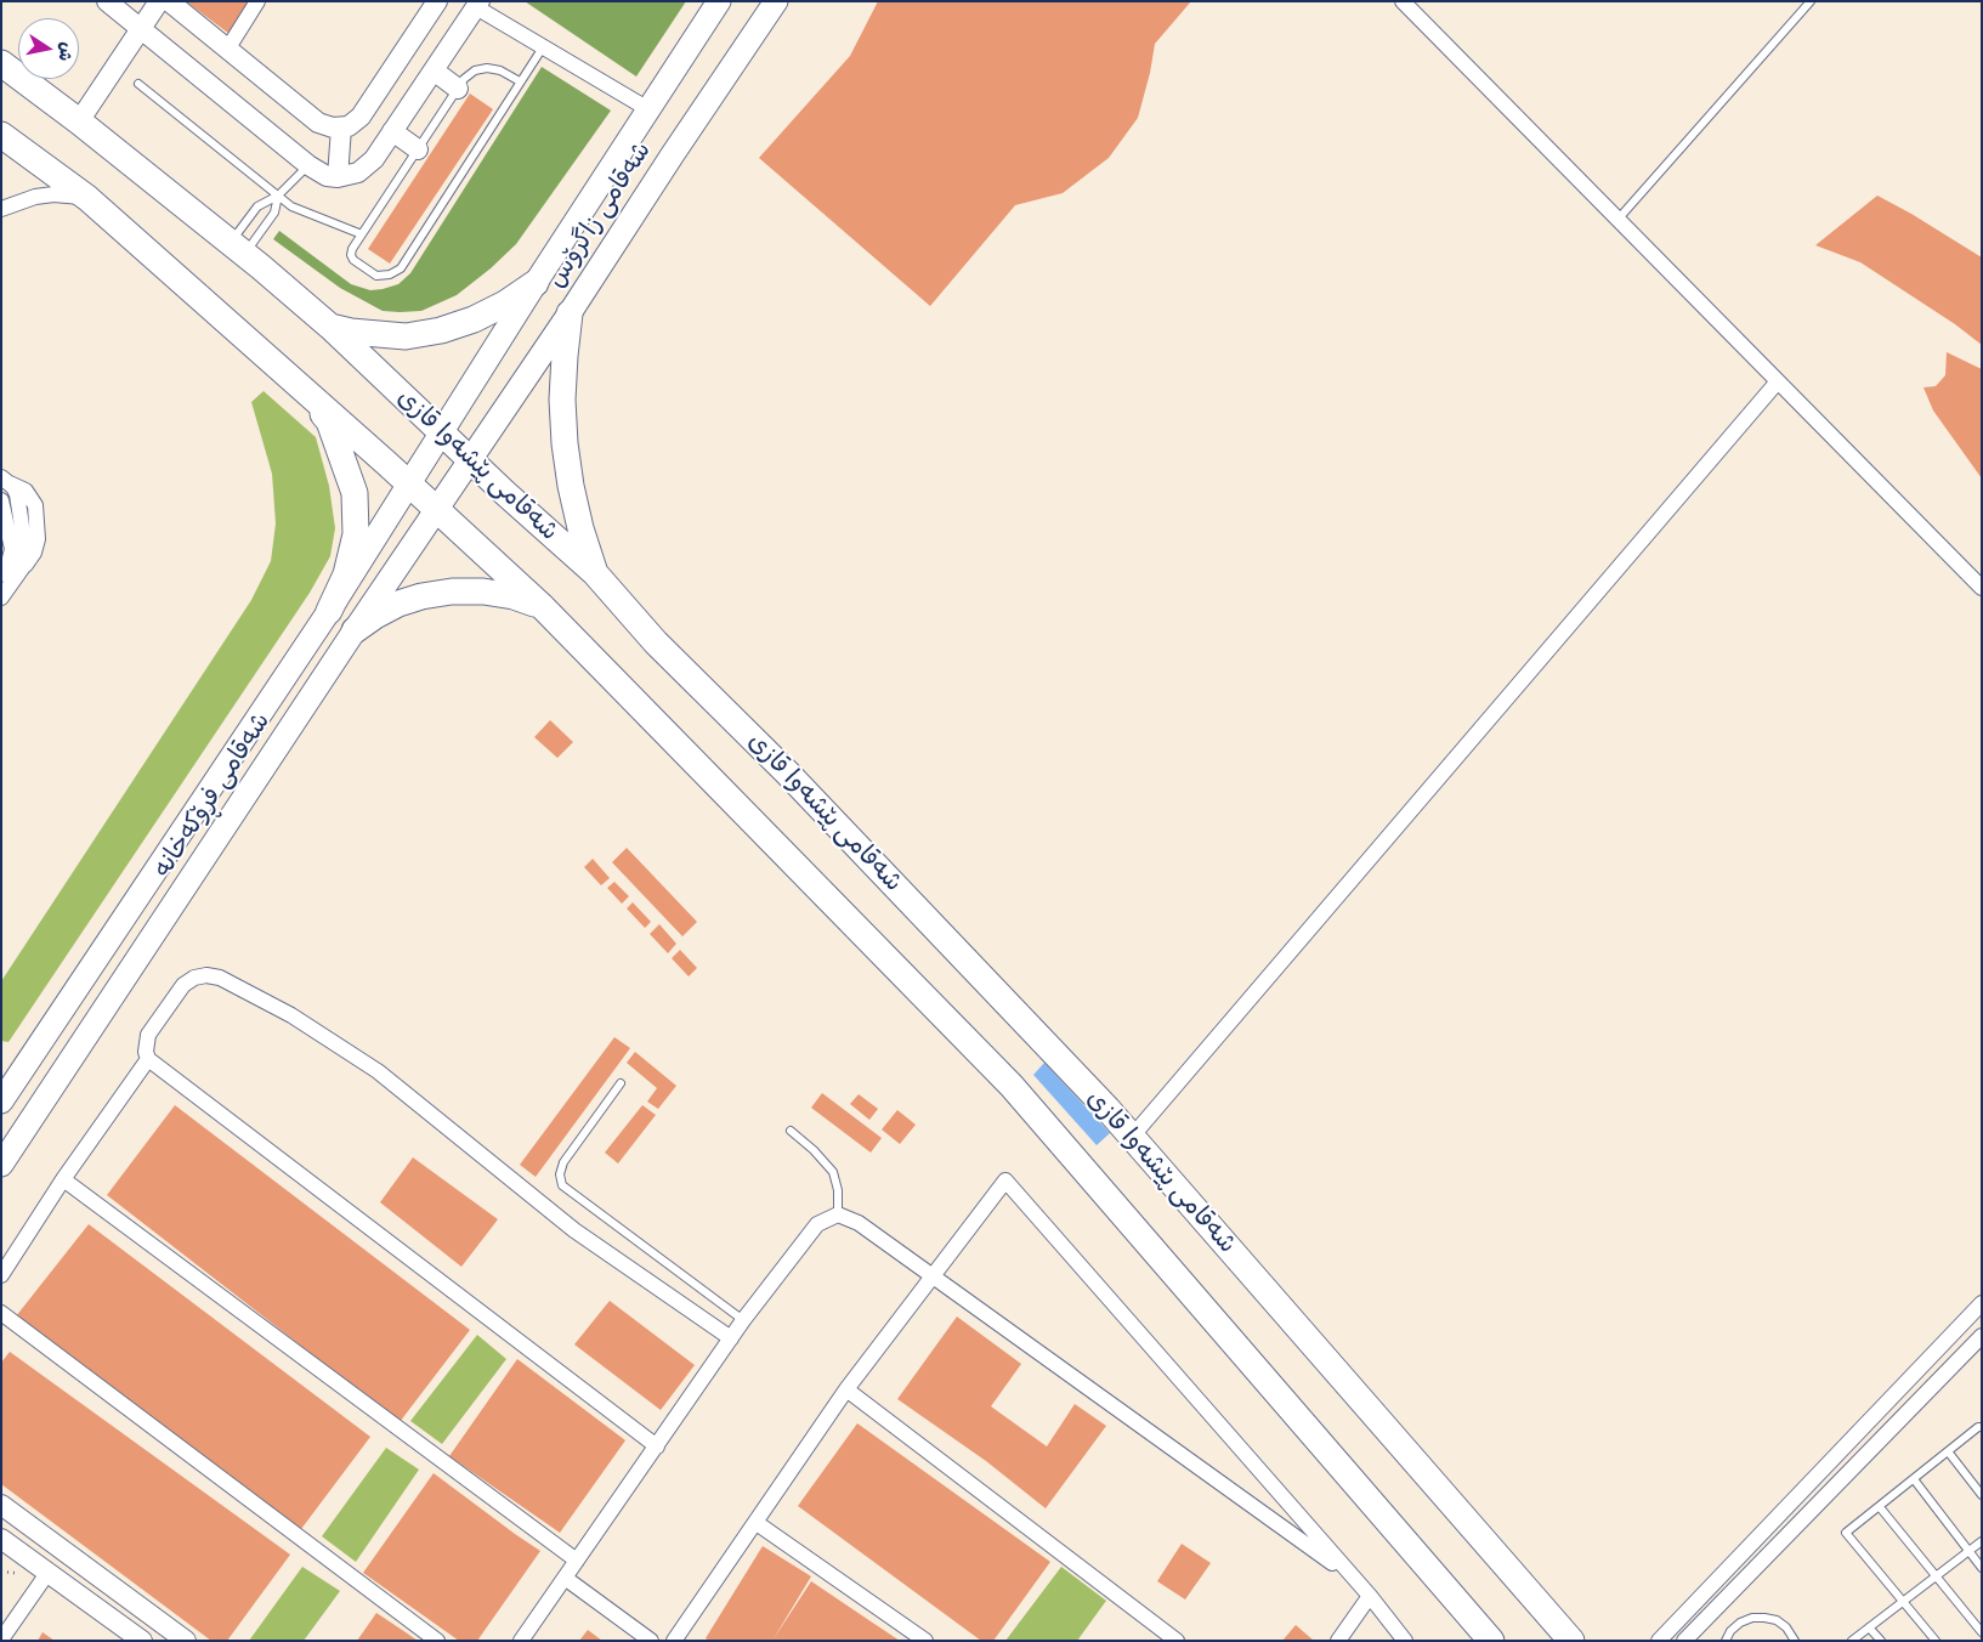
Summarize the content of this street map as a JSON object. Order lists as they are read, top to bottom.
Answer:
{
  "streets": {
    "highway": ["شەقامی پێشەوا قازی"],
    "main road": ["شەقامی زاگرۆس", "شەقامی فڕۆکەخانە"]
  },
  "crossings": [
    ["شەقامی زاگرۆس", "شەقامی پێشەوا قازی"],
    ["شەقامی زاگرۆس", "شەقامی فڕۆکەخانە"],
    ["شەقامی پێشەوا قازی", "شەقامی فڕۆکەخانە"]
  ],
  "north": "right"
}
